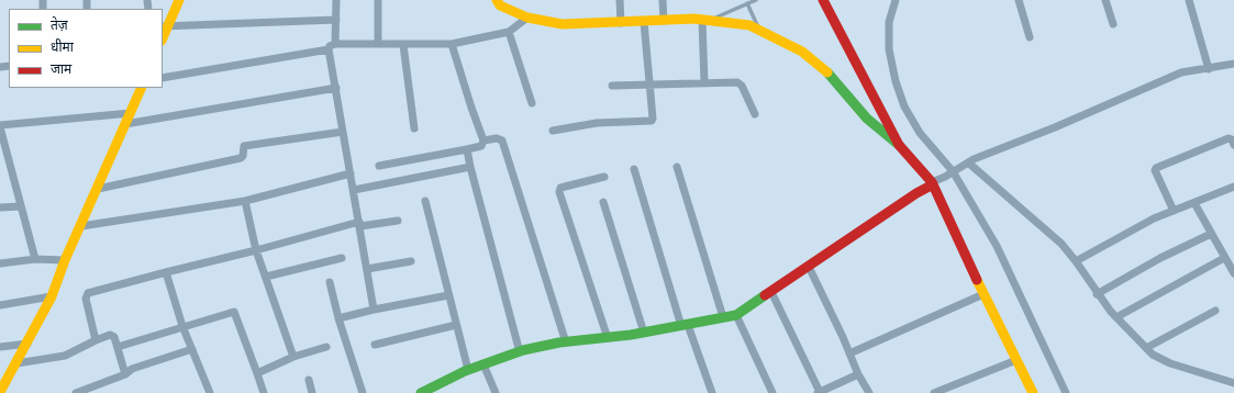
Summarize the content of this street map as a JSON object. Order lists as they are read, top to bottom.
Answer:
{
  "legend": ["तेज़", "धीमा", "जाम"]
}
